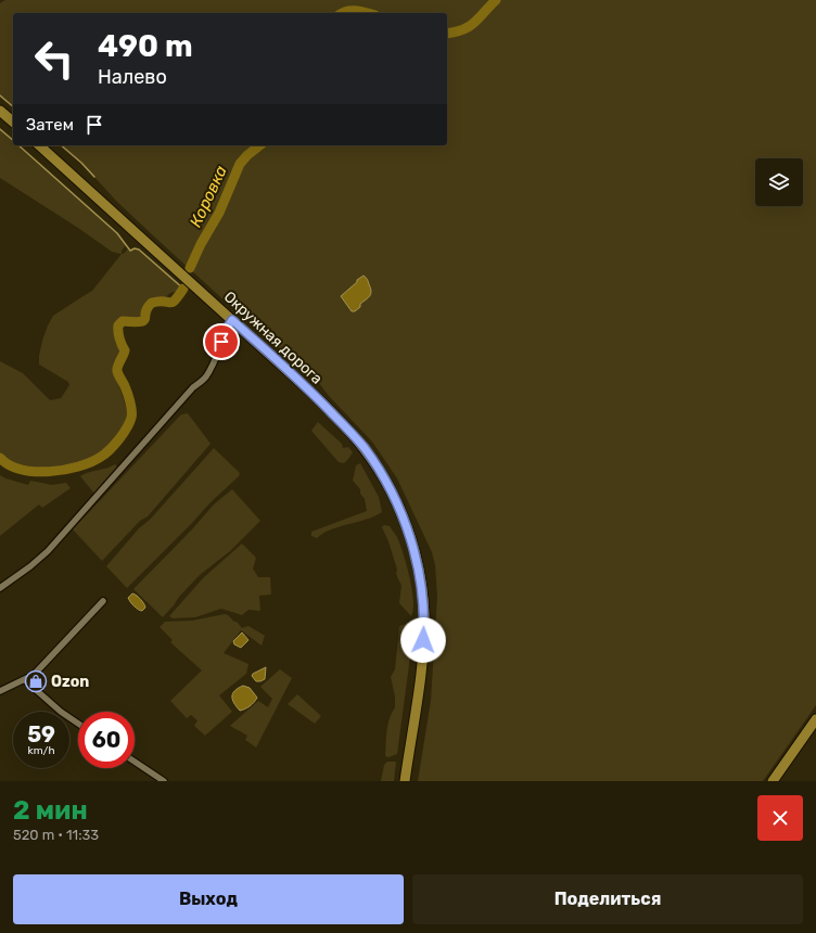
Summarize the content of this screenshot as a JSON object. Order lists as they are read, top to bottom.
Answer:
{
  "streets": {
    "main road": ["Окружная дорога"]
  },
  "water": ["Коровка"],
  "places": {
    "shop": ["Ozon"]
  },
  "page": {
    "turn": ["490 m", "Налево"],
    "then": "Затем",
    "speed": "59 km/h",
    "limit": "60",
    "heading": ["2 мин", "520 m · 11:33"],
    "buttons": ["Выход", "Поделиться"]
  }
}
